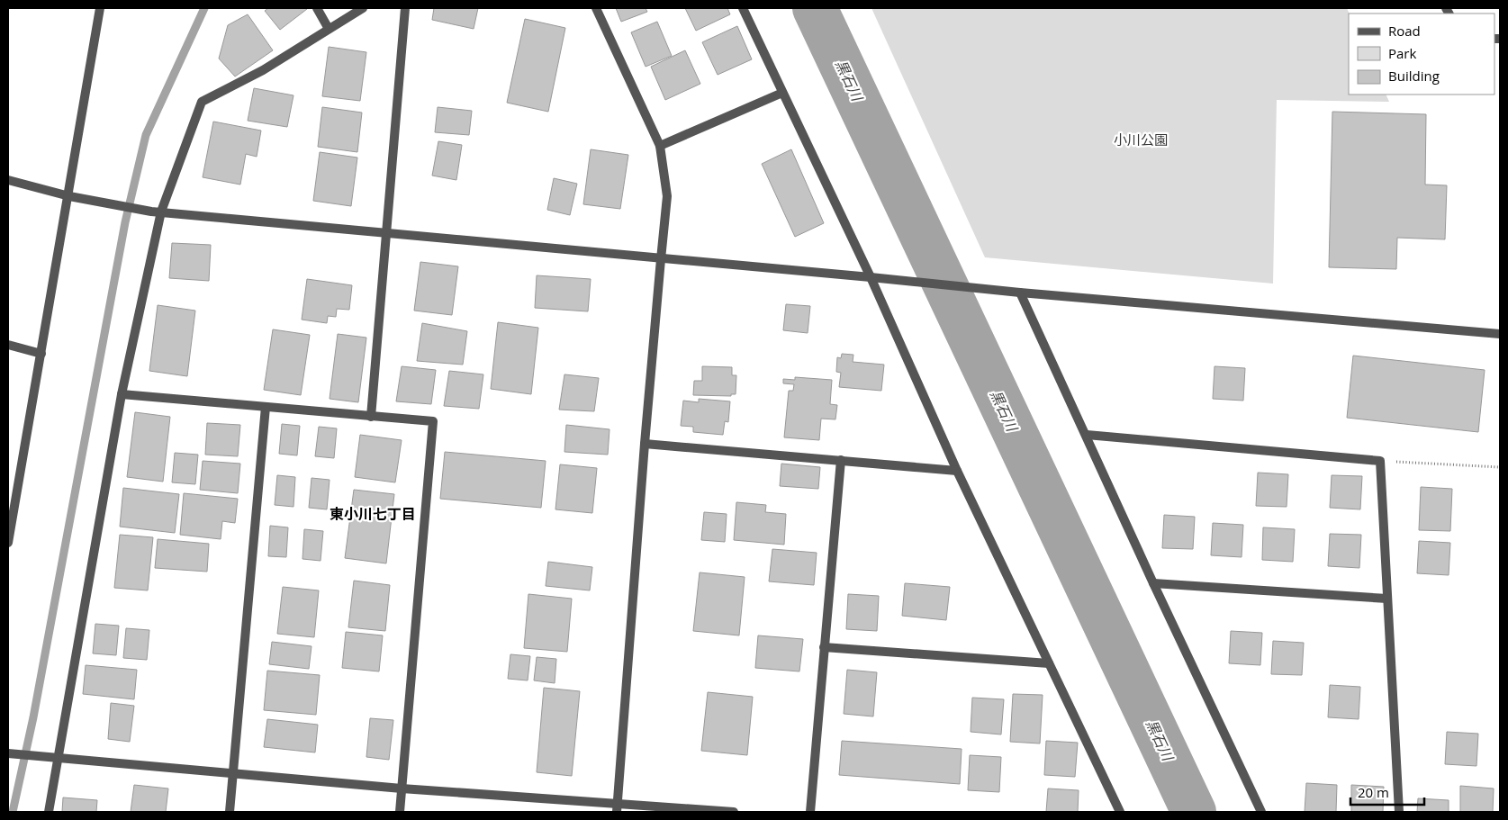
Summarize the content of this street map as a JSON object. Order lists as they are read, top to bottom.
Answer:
{
  "districts": ["東小川七丁目"],
  "water": ["黒石川"],
  "parks": ["小川公園"],
  "legend": ["Road", "Park", "Building"],
  "scale_bar": "20 m"
}
